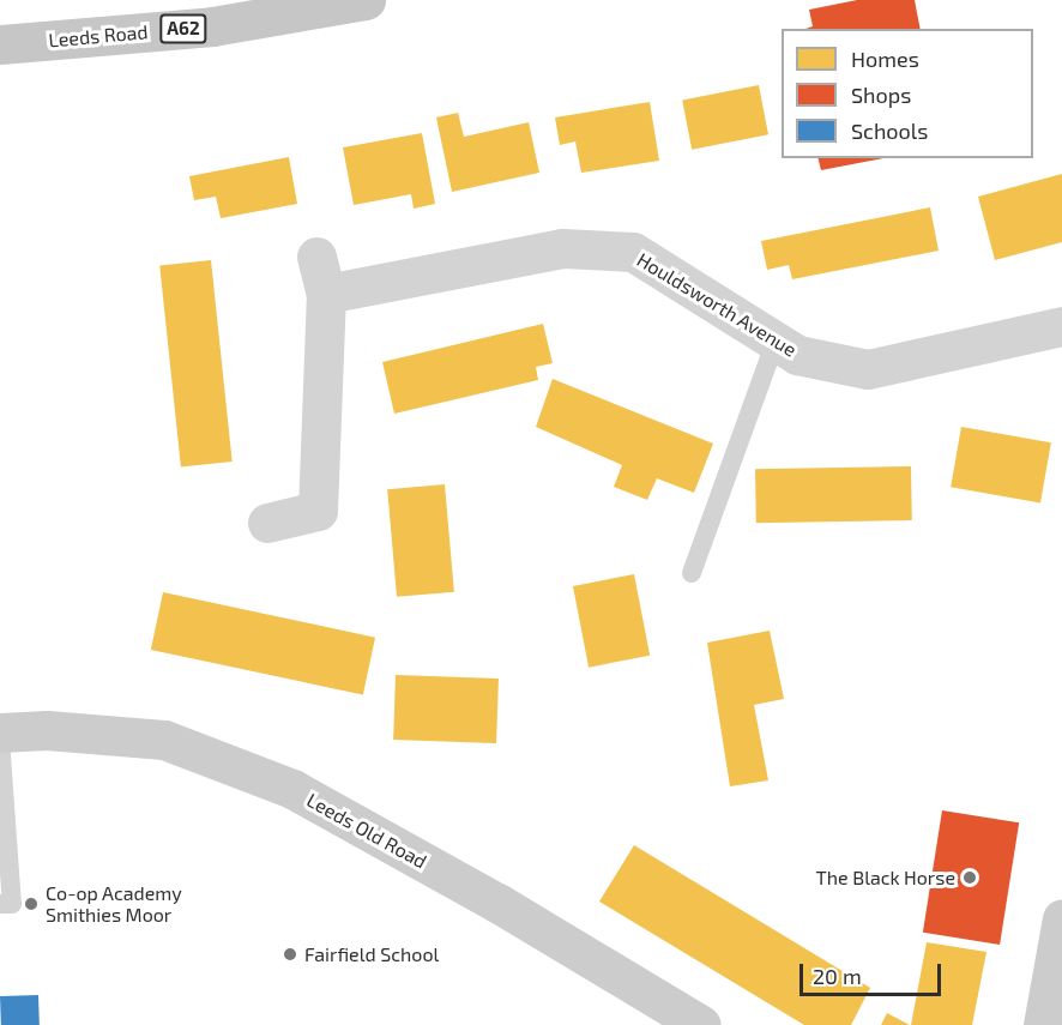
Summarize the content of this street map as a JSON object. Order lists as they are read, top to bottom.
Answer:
{
  "streets": {
    "main road": ["A62", "Leeds Road"],
    "street": ["Houldsworth Avenue", "Leeds Old Road"]
  },
  "places": ["The Black Horse", "Co-op Academy Smithies Moor", "Fairfield School"],
  "legend": ["Homes", "Shops", "Schools"],
  "scale_bar": "20 m"
}
